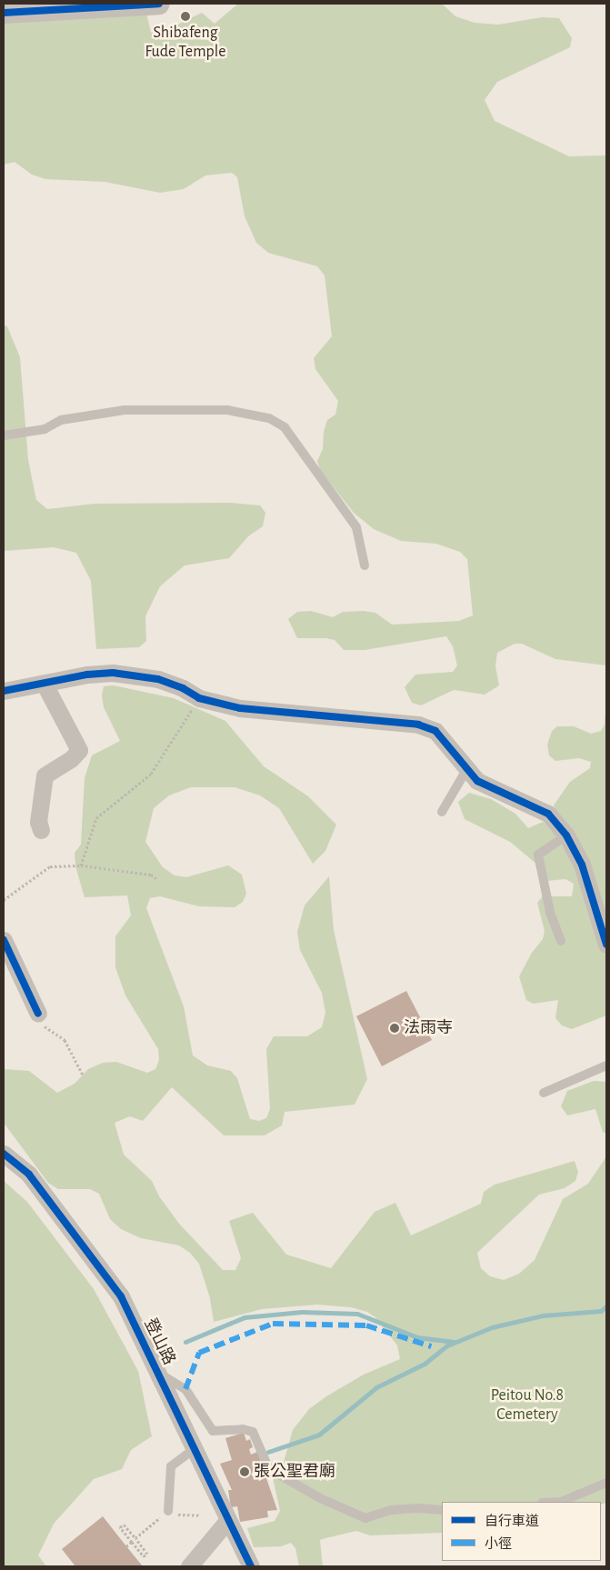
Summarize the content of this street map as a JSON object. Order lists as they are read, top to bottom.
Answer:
{
  "streets": {
    "street": ["登山路"]
  },
  "parks": ["Peitou No.8 Cemetery"],
  "places": ["Shibafeng Fude Temple", "法雨寺", "張公聖君廟"],
  "legend": ["自行車道", "小徑"]
}
